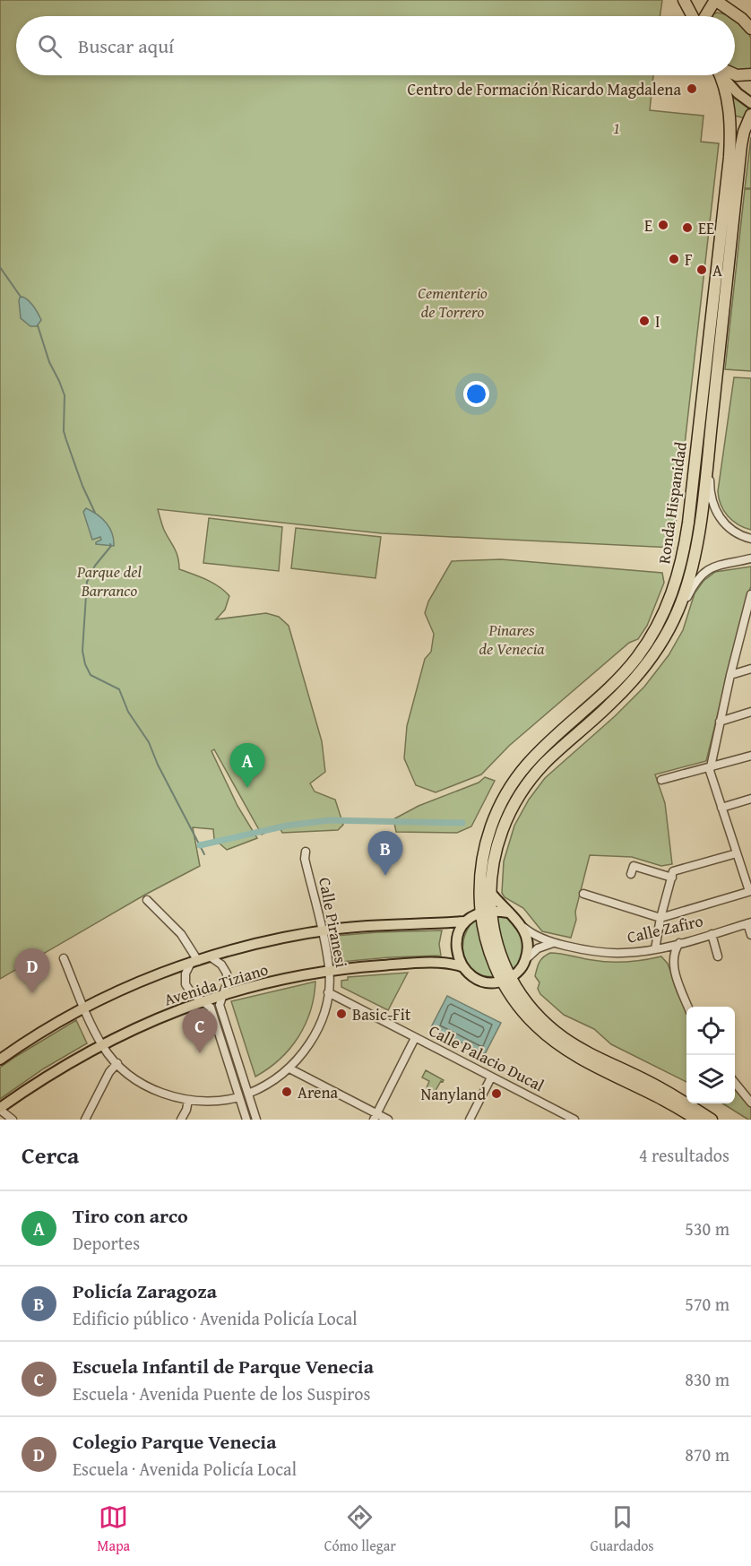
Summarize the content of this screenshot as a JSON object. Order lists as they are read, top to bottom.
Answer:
{
  "streets": {
    "highway": ["Ronda Hispanidad"],
    "main road": ["Avenida Tiziano"],
    "street": ["Calle Piranesi", "Calle Zafiro", "Calle Palacio Ducal"]
  },
  "crossings": [
    ["Calle Piranesi", "Avenida Tiziano"],
    ["Calle Piranesi", "Calle Palacio Ducal"]
  ],
  "parks": [
    "1",
    "Cementerio de Torrero",
    "Parque del Barranco",
    "Pinares de Venecia"
  ],
  "places": [
    "Centro de Formación Ricardo Magdalena",
    "E",
    "EE",
    "F",
    "A",
    "I",
    "Basic-Fit",
    "Arena",
    "Nanyland"
  ],
  "page": {
    "search": "Buscar aquí",
    "pins": [
      "A",
      "B",
      "D",
      "C"
    ],
    "heading": ["Cerca", "4 resultados"],
    "list": [
      {
        "mark": "A",
        "name": "Tiro con arco",
        "note": "Deportes",
        "value": "530 m"
      },
      {
        "mark": "B",
        "name": "Policía Zaragoza",
        "note": "Edificio público · Avenida Policía Local",
        "value": "570 m"
      },
      {
        "mark": "C",
        "name": "Escuela Infantil de Parque Venecia",
        "note": "Escuela · Avenida Puente de los Suspiros",
        "value": "830 m"
      },
      {
        "mark": "D",
        "name": "Colegio Parque Venecia",
        "note": "Escuela · Avenida Policía Local",
        "value": "870 m"
      }
    ],
    "nav": ["Mapa", "Cómo llegar", "Guardados"]
  }
}
